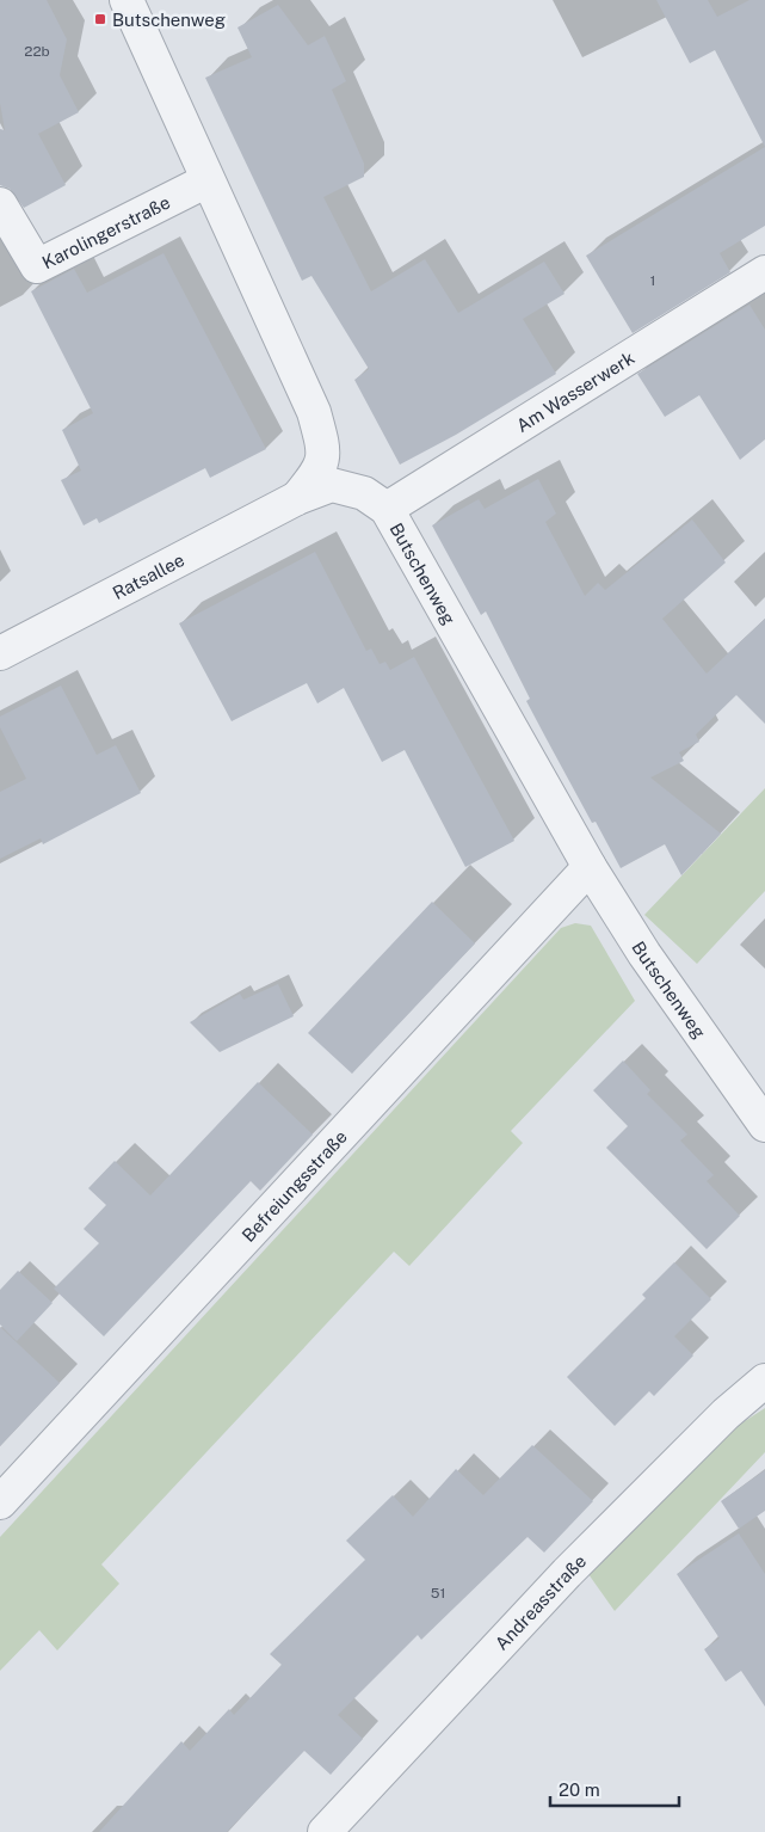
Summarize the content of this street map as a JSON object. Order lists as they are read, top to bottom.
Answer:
{
  "streets": {
    "street": [
      "Karolingerstraße",
      "Am Wasserwerk",
      "Butschenweg",
      "Ratsallee",
      "Befreiungsstraße",
      "Andreasstraße"
    ]
  },
  "crossings": [
    ["Am Wasserwerk", "Butschenweg"],
    ["Butschenweg", "Ratsallee"],
    ["Butschenweg", "Befreiungsstraße"]
  ],
  "places": {
    "transit": ["Butschenweg"]
  },
  "house_numbers": ["22b", "1", "51"],
  "scale_bar": "20 m"
}
